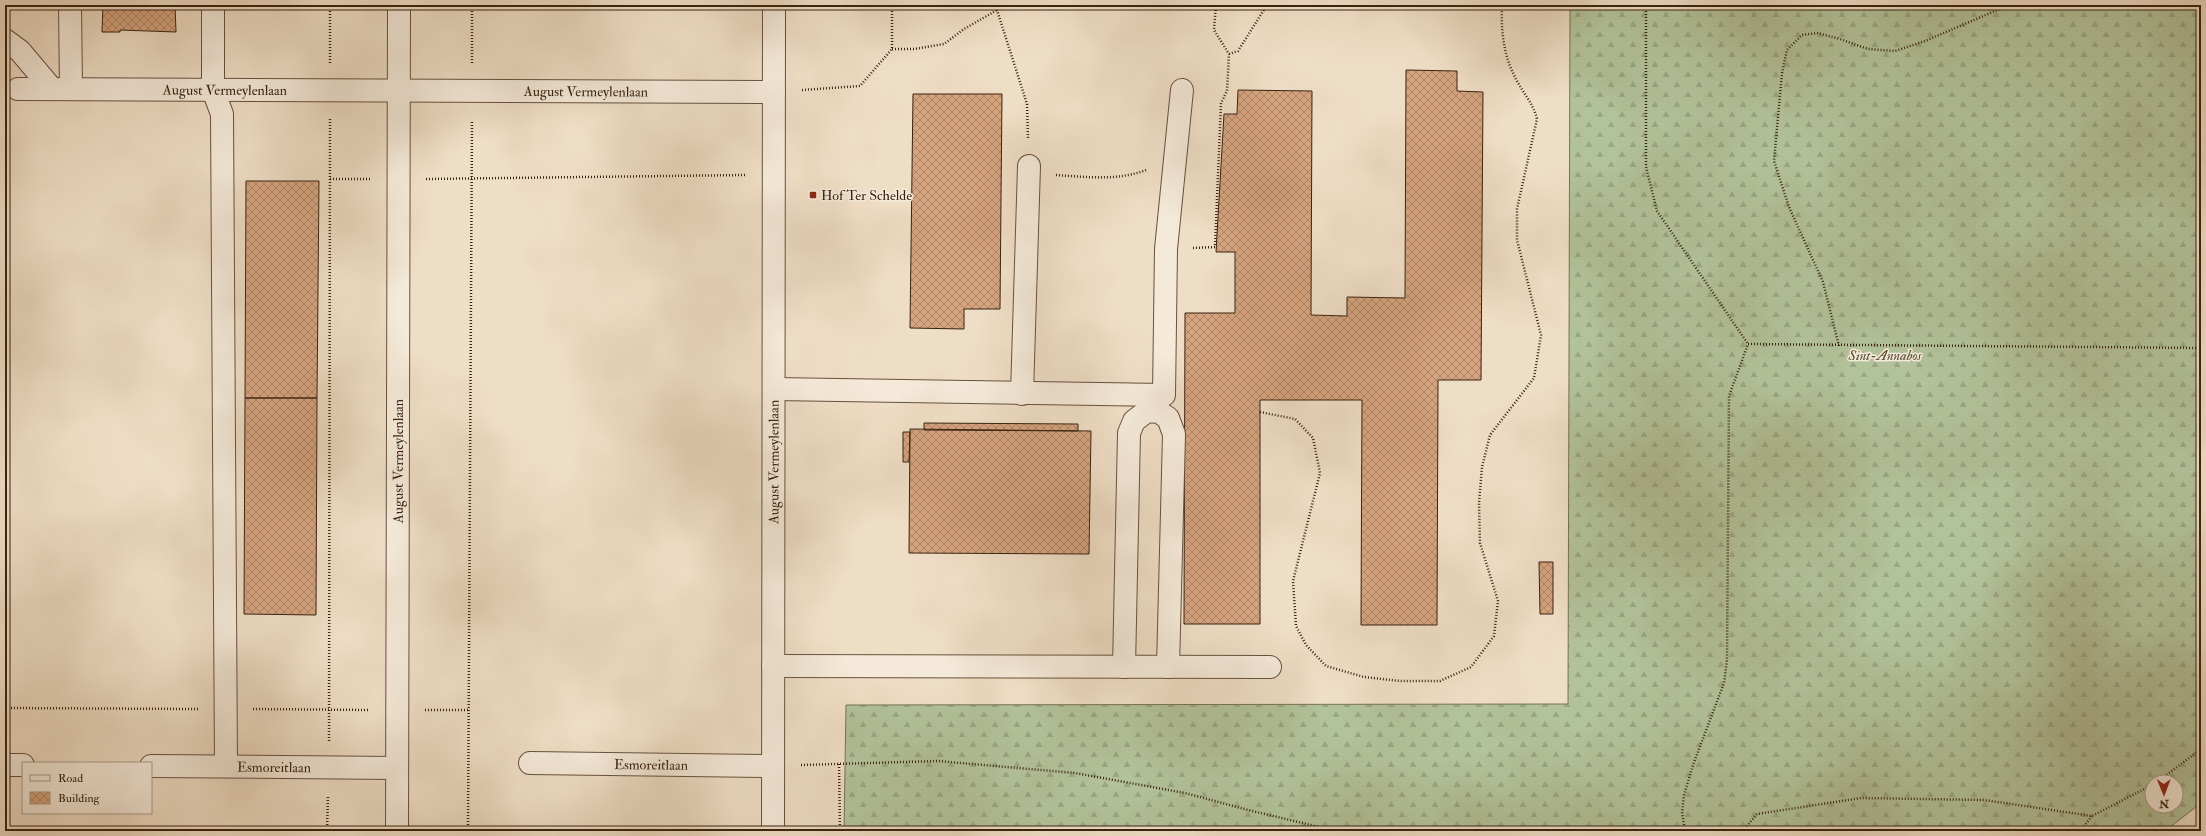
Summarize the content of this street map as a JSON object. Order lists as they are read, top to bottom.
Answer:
{
  "streets": {
    "street": ["August Vermeylenlaan", "Esmoreitlaan"]
  },
  "crossings": [
    ["August Vermeylenlaan", "Esmoreitlaan"]
  ],
  "parks": ["Sint-Annabos"],
  "places": {
    "transit": ["Hof Ter Schelde"]
  },
  "legend": ["Road", "Building"],
  "north": "bottom"
}
